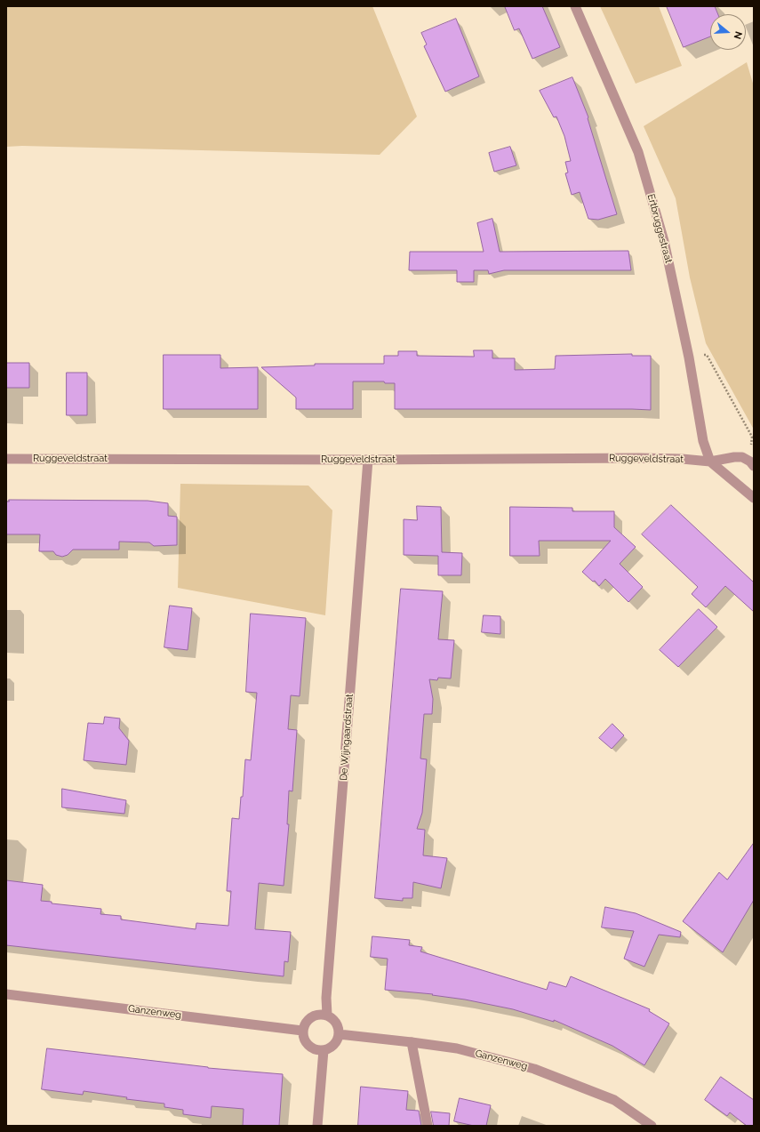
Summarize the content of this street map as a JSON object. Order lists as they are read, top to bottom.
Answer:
{
  "streets": {
    "street": [
      "Ertbruggestraat",
      "Ruggeveldstraat",
      "De Wijngaardstraat",
      "Ganzenweg"
    ]
  },
  "crossings": [
    ["Ertbruggestraat", "Ruggeveldstraat"],
    ["Ruggeveldstraat", "De Wijngaardstraat"],
    ["De Wijngaardstraat", "Ganzenweg"]
  ],
  "north": "right"
}
